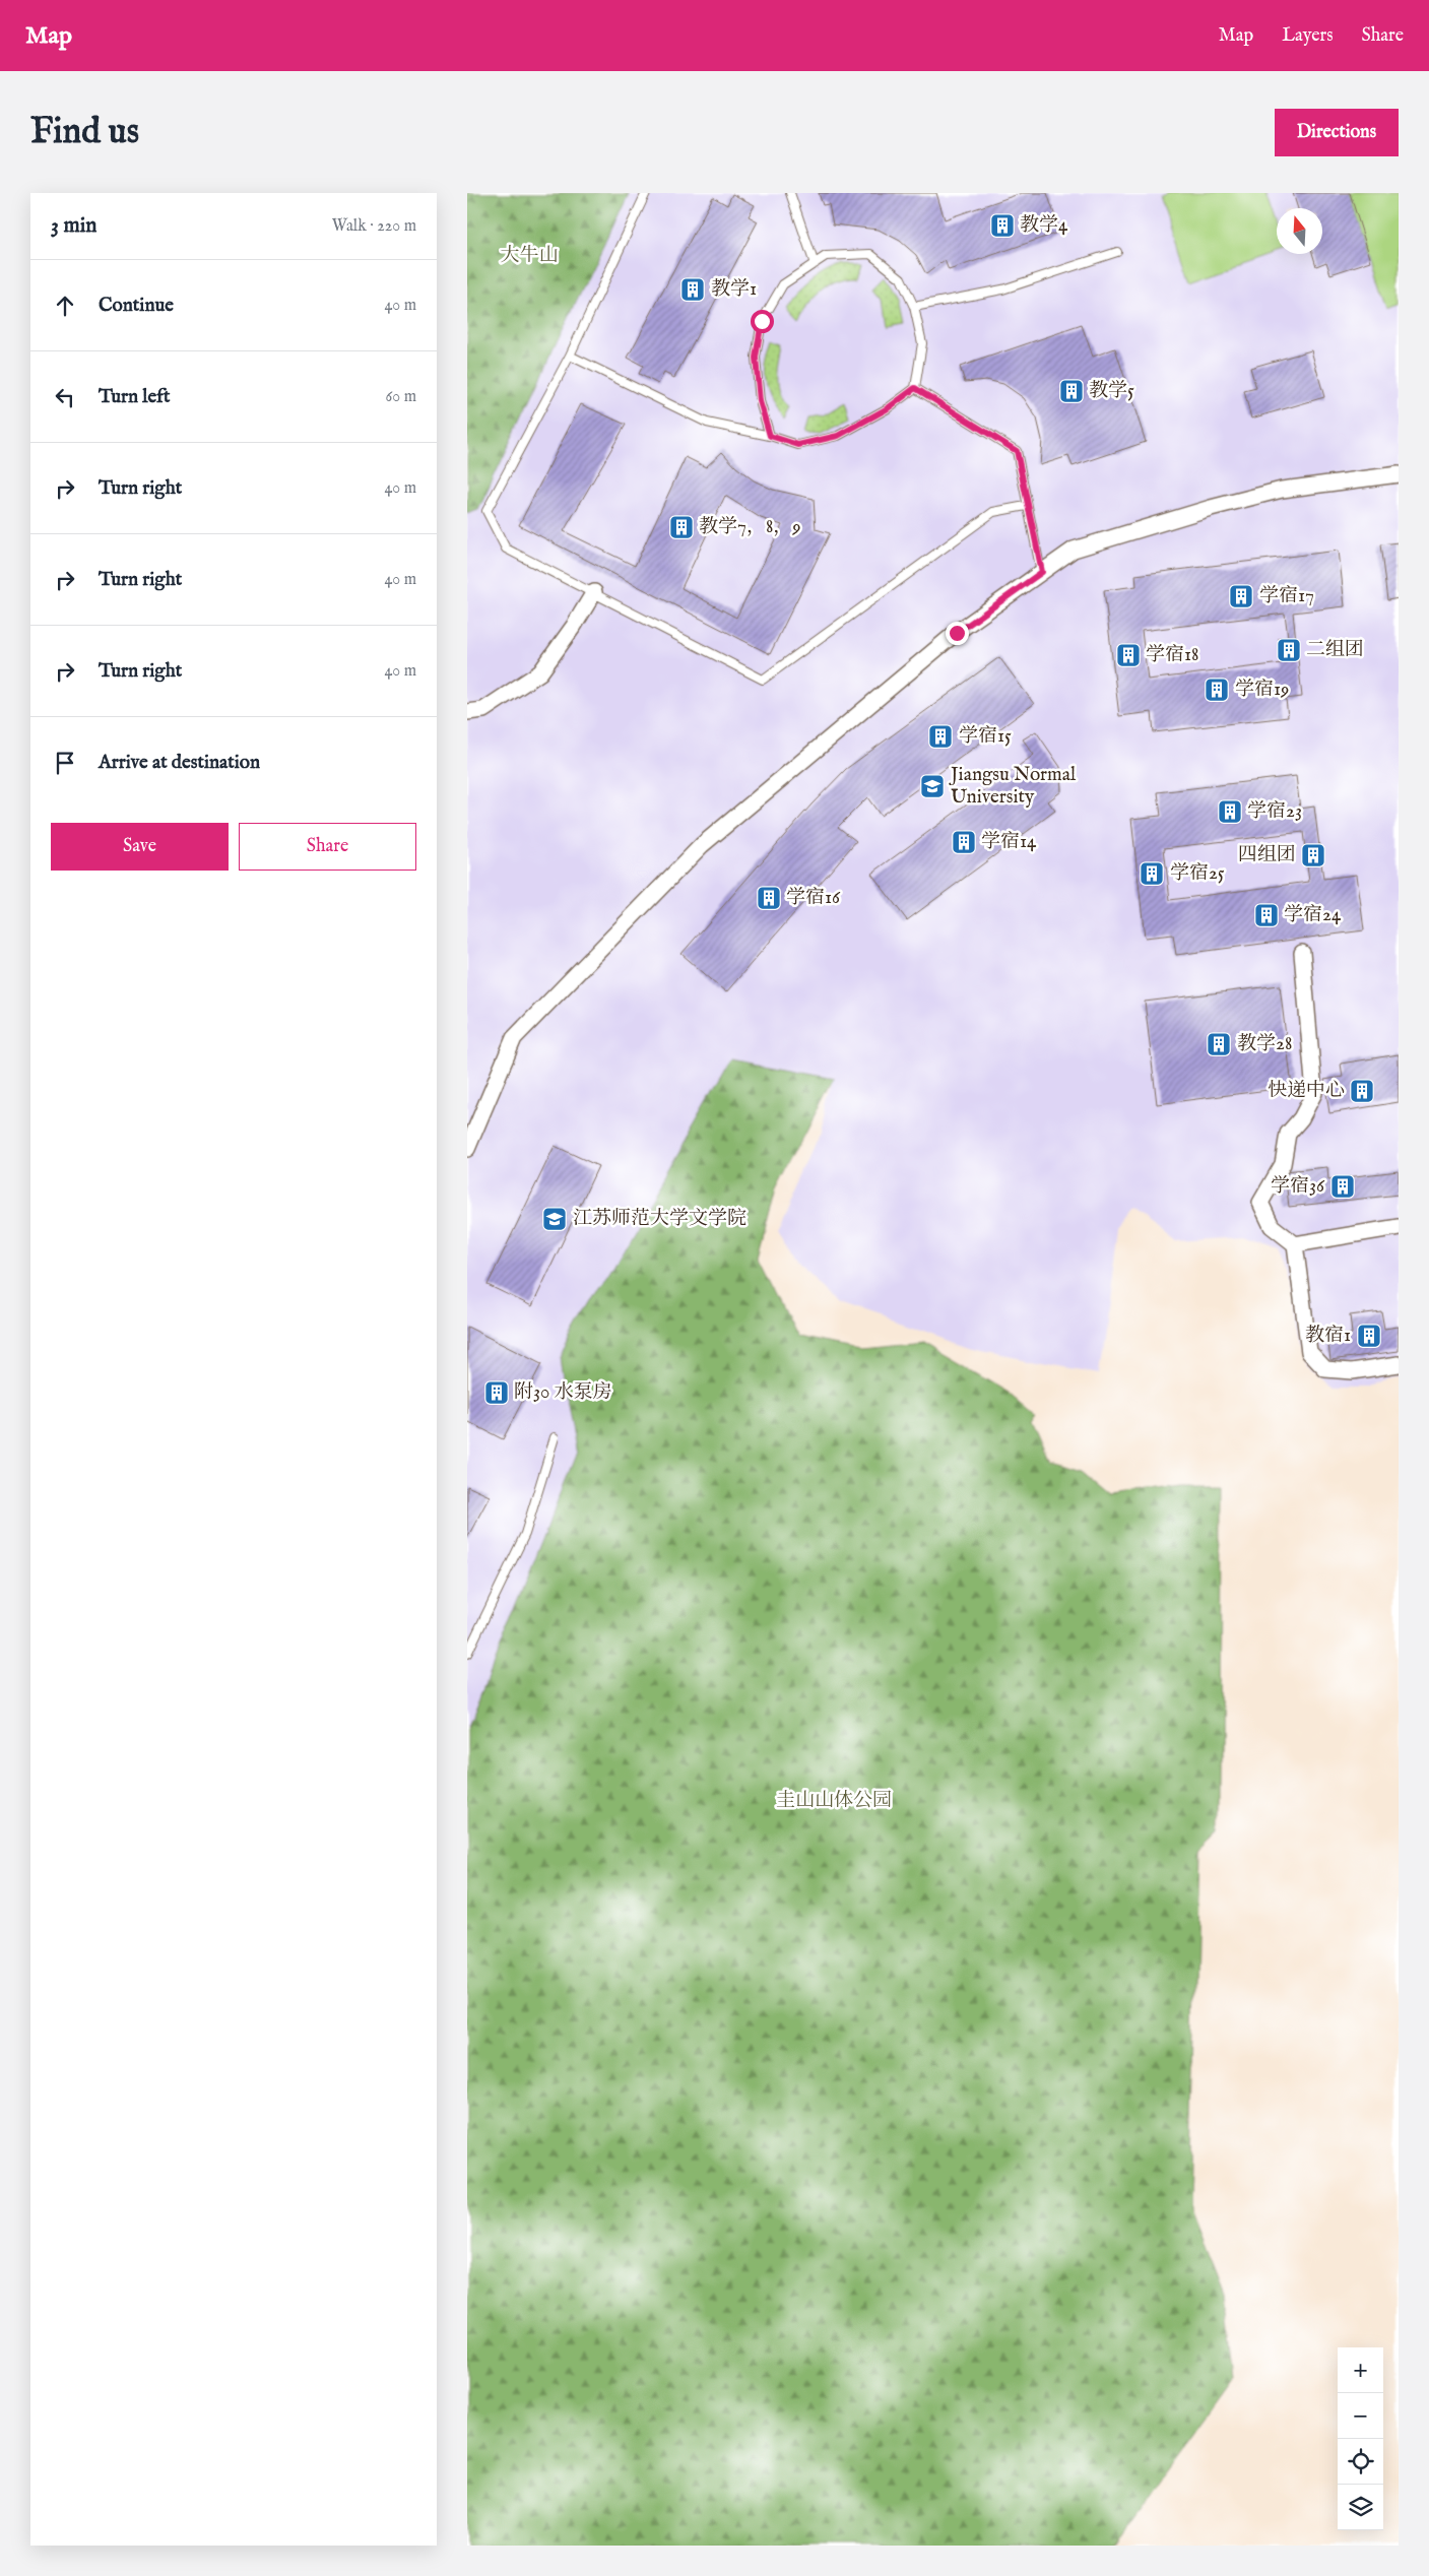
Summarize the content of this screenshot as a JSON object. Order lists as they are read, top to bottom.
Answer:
{
  "parks": ["大牛山", "圭山山体公园"],
  "places": {
    "building": [
      "教学4",
      "教学1",
      "教学5",
      "教学7，8，9",
      "学宿17",
      "二组团",
      "学宿18",
      "学宿19",
      "学宿15",
      "学宿23",
      "学宿14",
      "四组团",
      "学宿25",
      "学宿16",
      "学宿24",
      "教学28",
      "快递中心",
      "学宿36",
      "教宿1",
      "附30 水泵房"
    ],
    "school or university": ["Jiangsu Normal University", "江苏师范大学文学院"]
  },
  "north": "top",
  "page": {
    "header": "Map",
    "nav": ["Map", "Layers", "Share"],
    "buttons": [
      "Directions",
      ["Save", "Share"]
    ],
    "title": "Find us",
    "heading": ["3 min", "Walk · 220 m"],
    "list": [
      ["Continue", "40 m"],
      ["Turn left", "60 m"],
      ["Turn right", "40 m"],
      ["Turn right", "40 m"],
      ["Turn right", "40 m"],
      "Arrive at destination"
    ],
    "map_buttons": ["+", "−"]
  }
}
